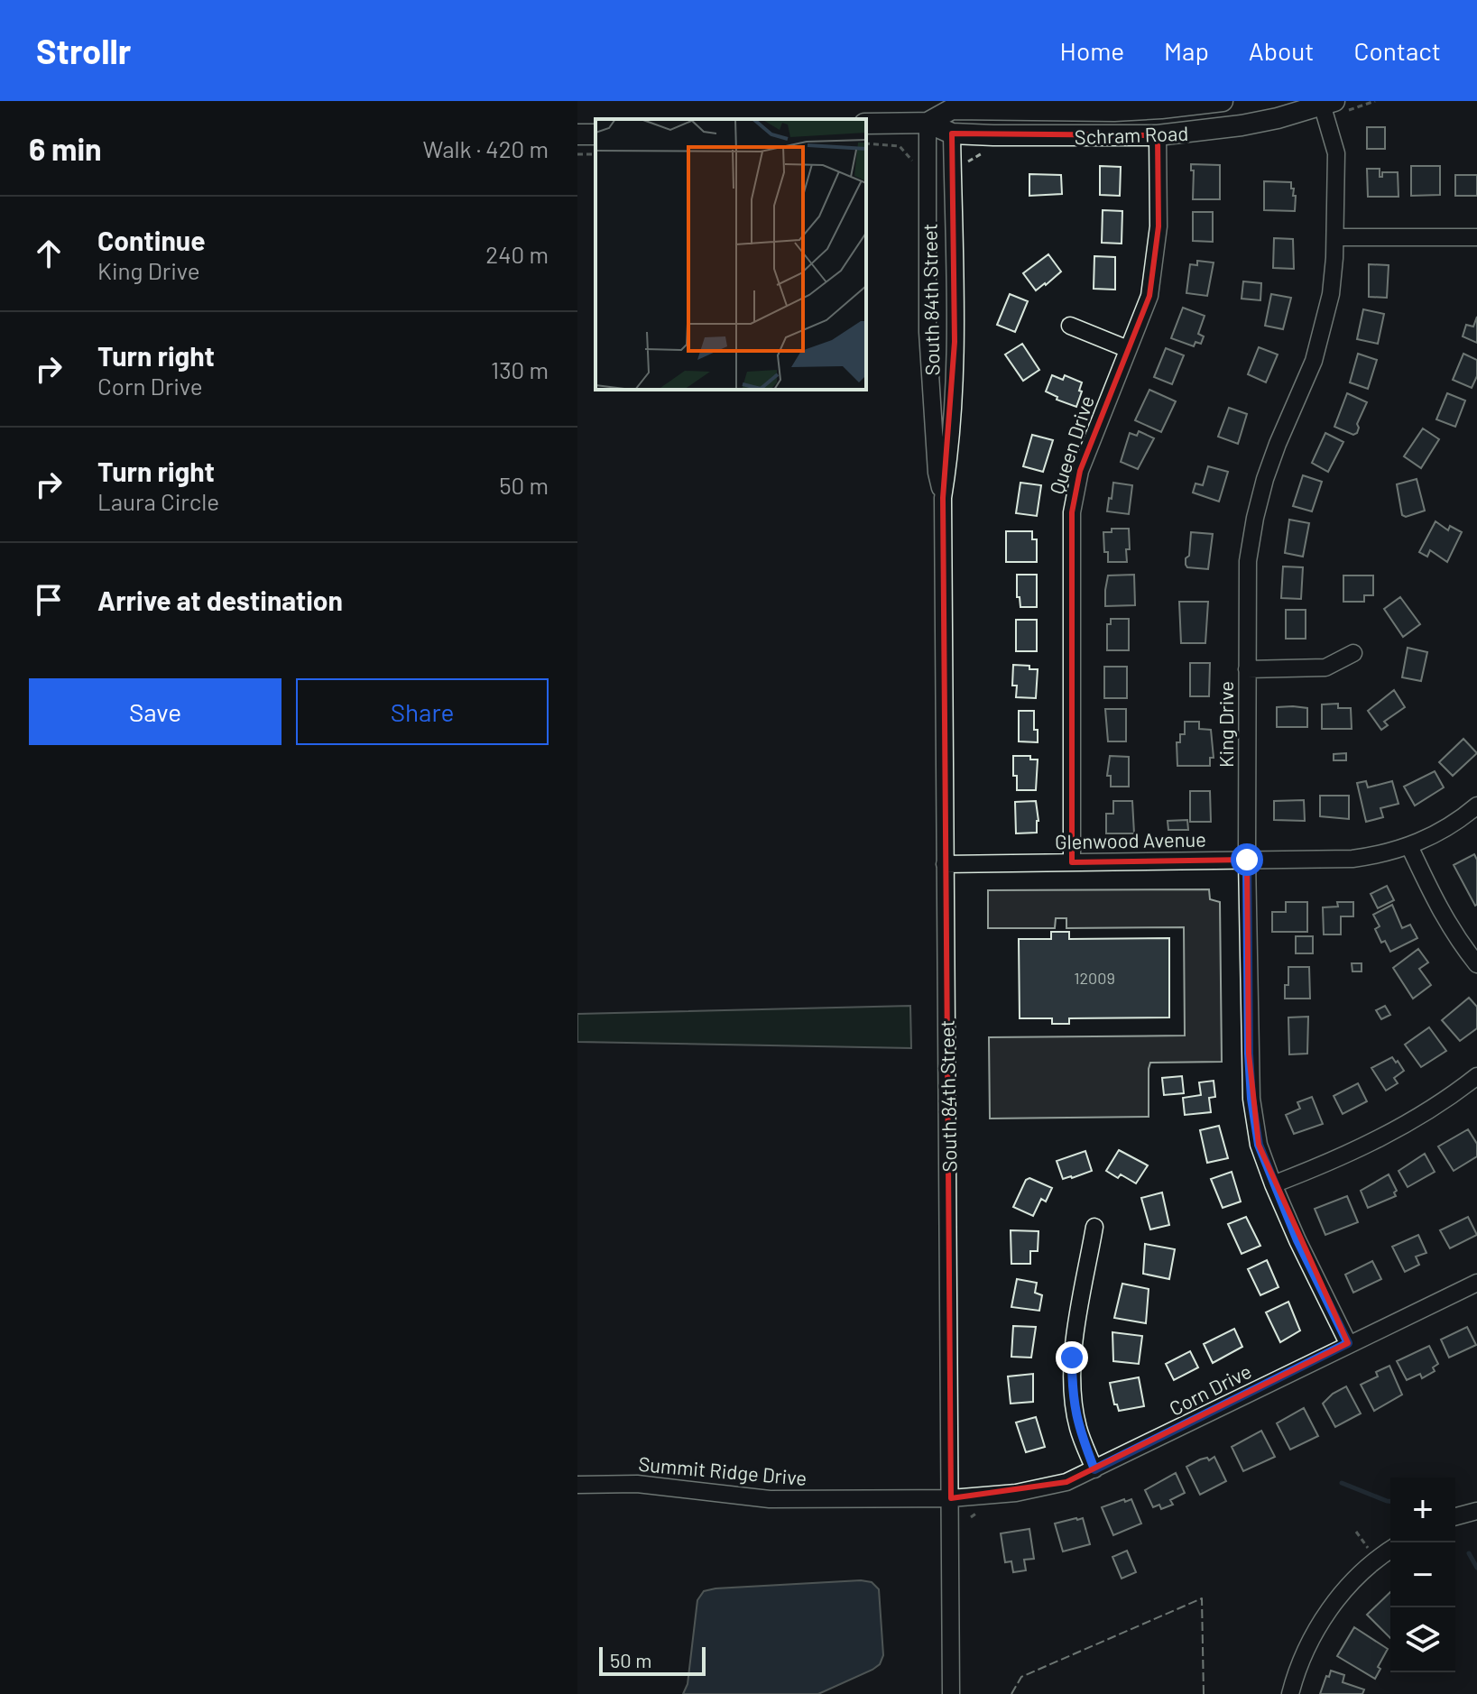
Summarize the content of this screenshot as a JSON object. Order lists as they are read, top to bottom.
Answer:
{
  "streets": {
    "main road": ["Schram Road", "South 84th Street"],
    "street": [
      "Queen Drive",
      "King Drive",
      "Glenwood Avenue",
      "Corn Drive",
      "Summit Ridge Drive"
    ]
  },
  "crossings": [
    ["Schram Road", "South 84th Street"],
    ["Schram Road", "Queen Drive"],
    ["Schram Road", "King Drive"],
    ["South 84th Street", "Glenwood Avenue"],
    ["South 84th Street", "Corn Drive"],
    ["South 84th Street", "Summit Ridge Drive"],
    ["Queen Drive", "Glenwood Avenue"],
    ["King Drive", "Glenwood Avenue"],
    ["King Drive", "Corn Drive"],
    ["Corn Drive", "Summit Ridge Drive"]
  ],
  "house_numbers": ["12009"],
  "scale_bar": "50 m",
  "page": {
    "header": "Strollr",
    "nav": [
      "Home",
      "Map",
      "About",
      "Contact"
    ],
    "heading": ["6 min", "Walk · 420 m"],
    "list": [
      ["Continue", "King Drive", "240 m"],
      ["Turn right", "Corn Drive", "130 m"],
      ["Turn right", "Laura Circle", "50 m"],
      "Arrive at destination"
    ],
    "buttons": ["Save", "Share"],
    "map_buttons": ["+", "−"],
    "scale": "50 m"
  }
}
